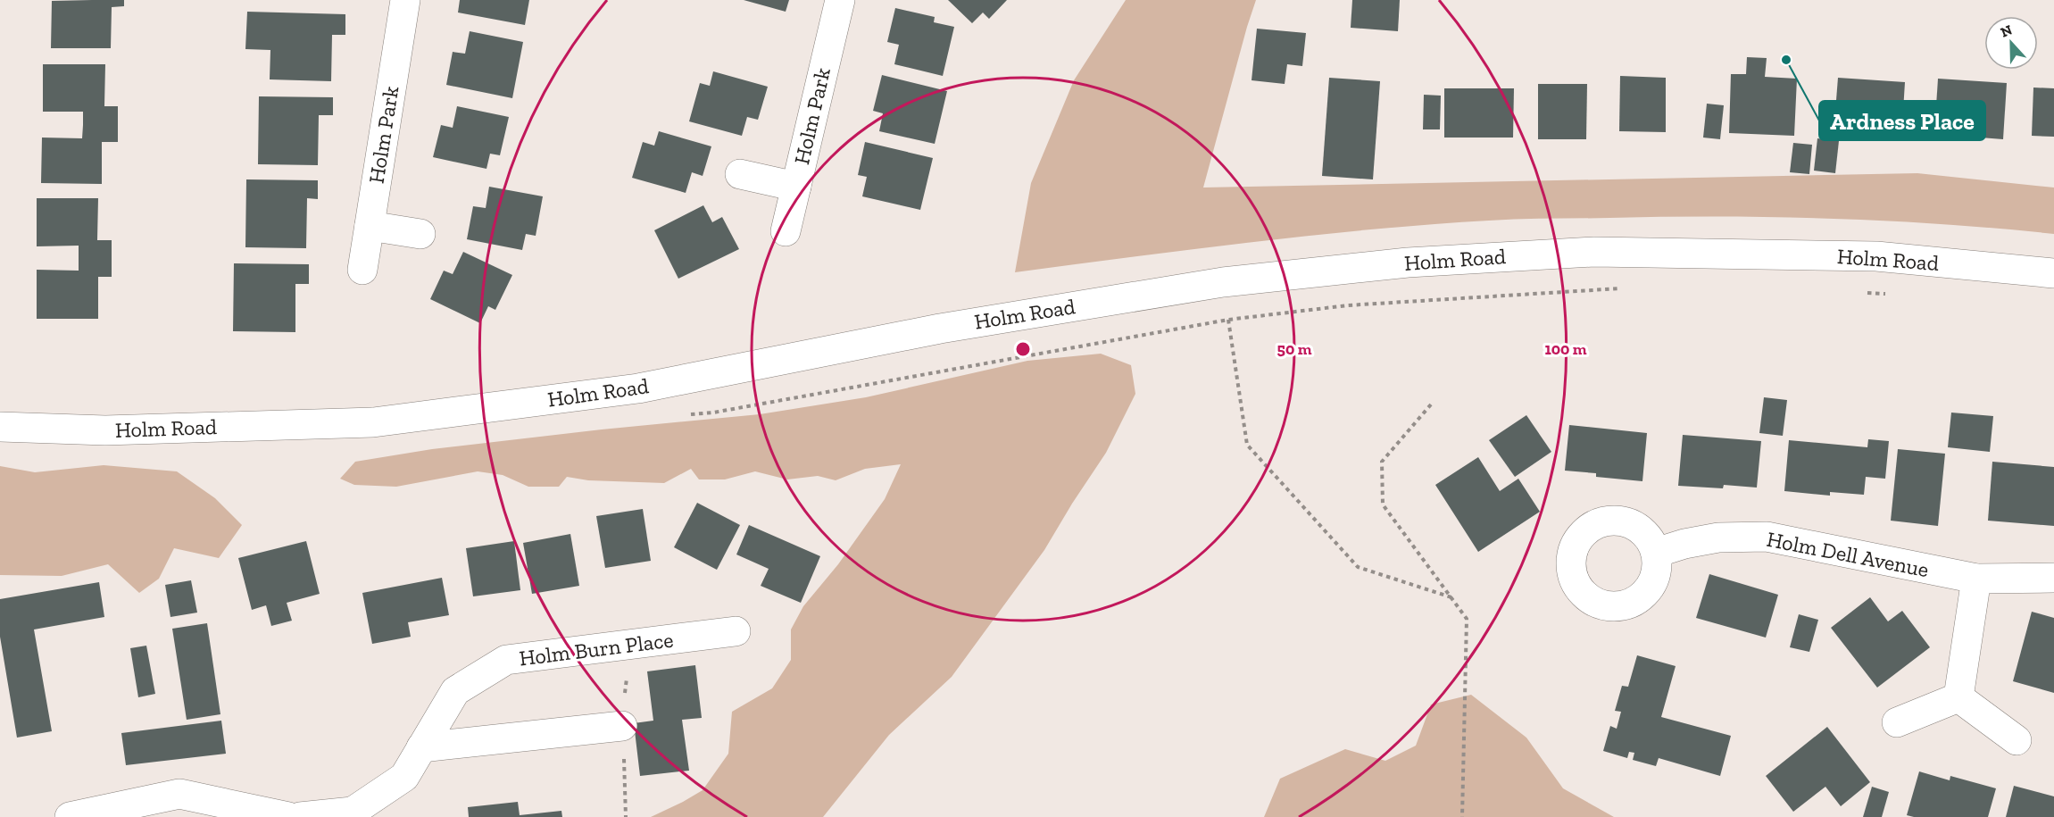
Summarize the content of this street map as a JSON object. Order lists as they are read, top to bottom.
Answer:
{
  "streets": {
    "street": [
      "Holm Park",
      "Holm Road",
      "Holm Dell Avenue",
      "Holm Burn Place"
    ]
  },
  "places": ["Ardness Place"],
  "north": "top",
  "rings": ["50 m", "100 m"]
}
